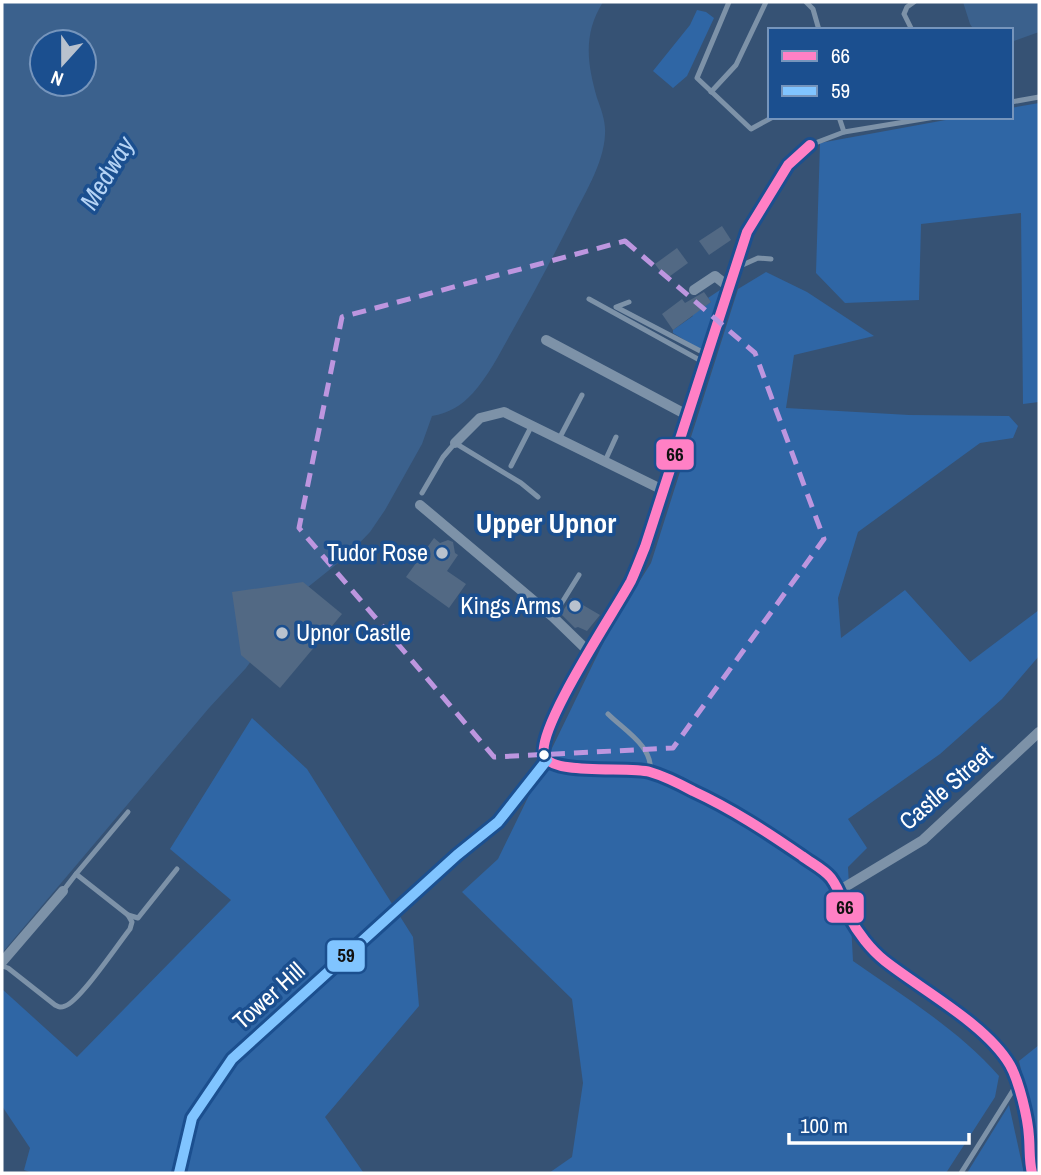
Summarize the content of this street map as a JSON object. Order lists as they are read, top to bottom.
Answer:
{
  "streets": {
    "street": ["Castle Street", "Tower Hill"]
  },
  "districts": ["Upper Upnor"],
  "water": ["Medway"],
  "places": ["Tudor Rose", "Kings Arms", "Upnor Castle"],
  "lines": ["transit line 66", "transit line 59"],
  "legend": ["66", "59"],
  "scale_bar": "100 m",
  "north": "bottom"
}
